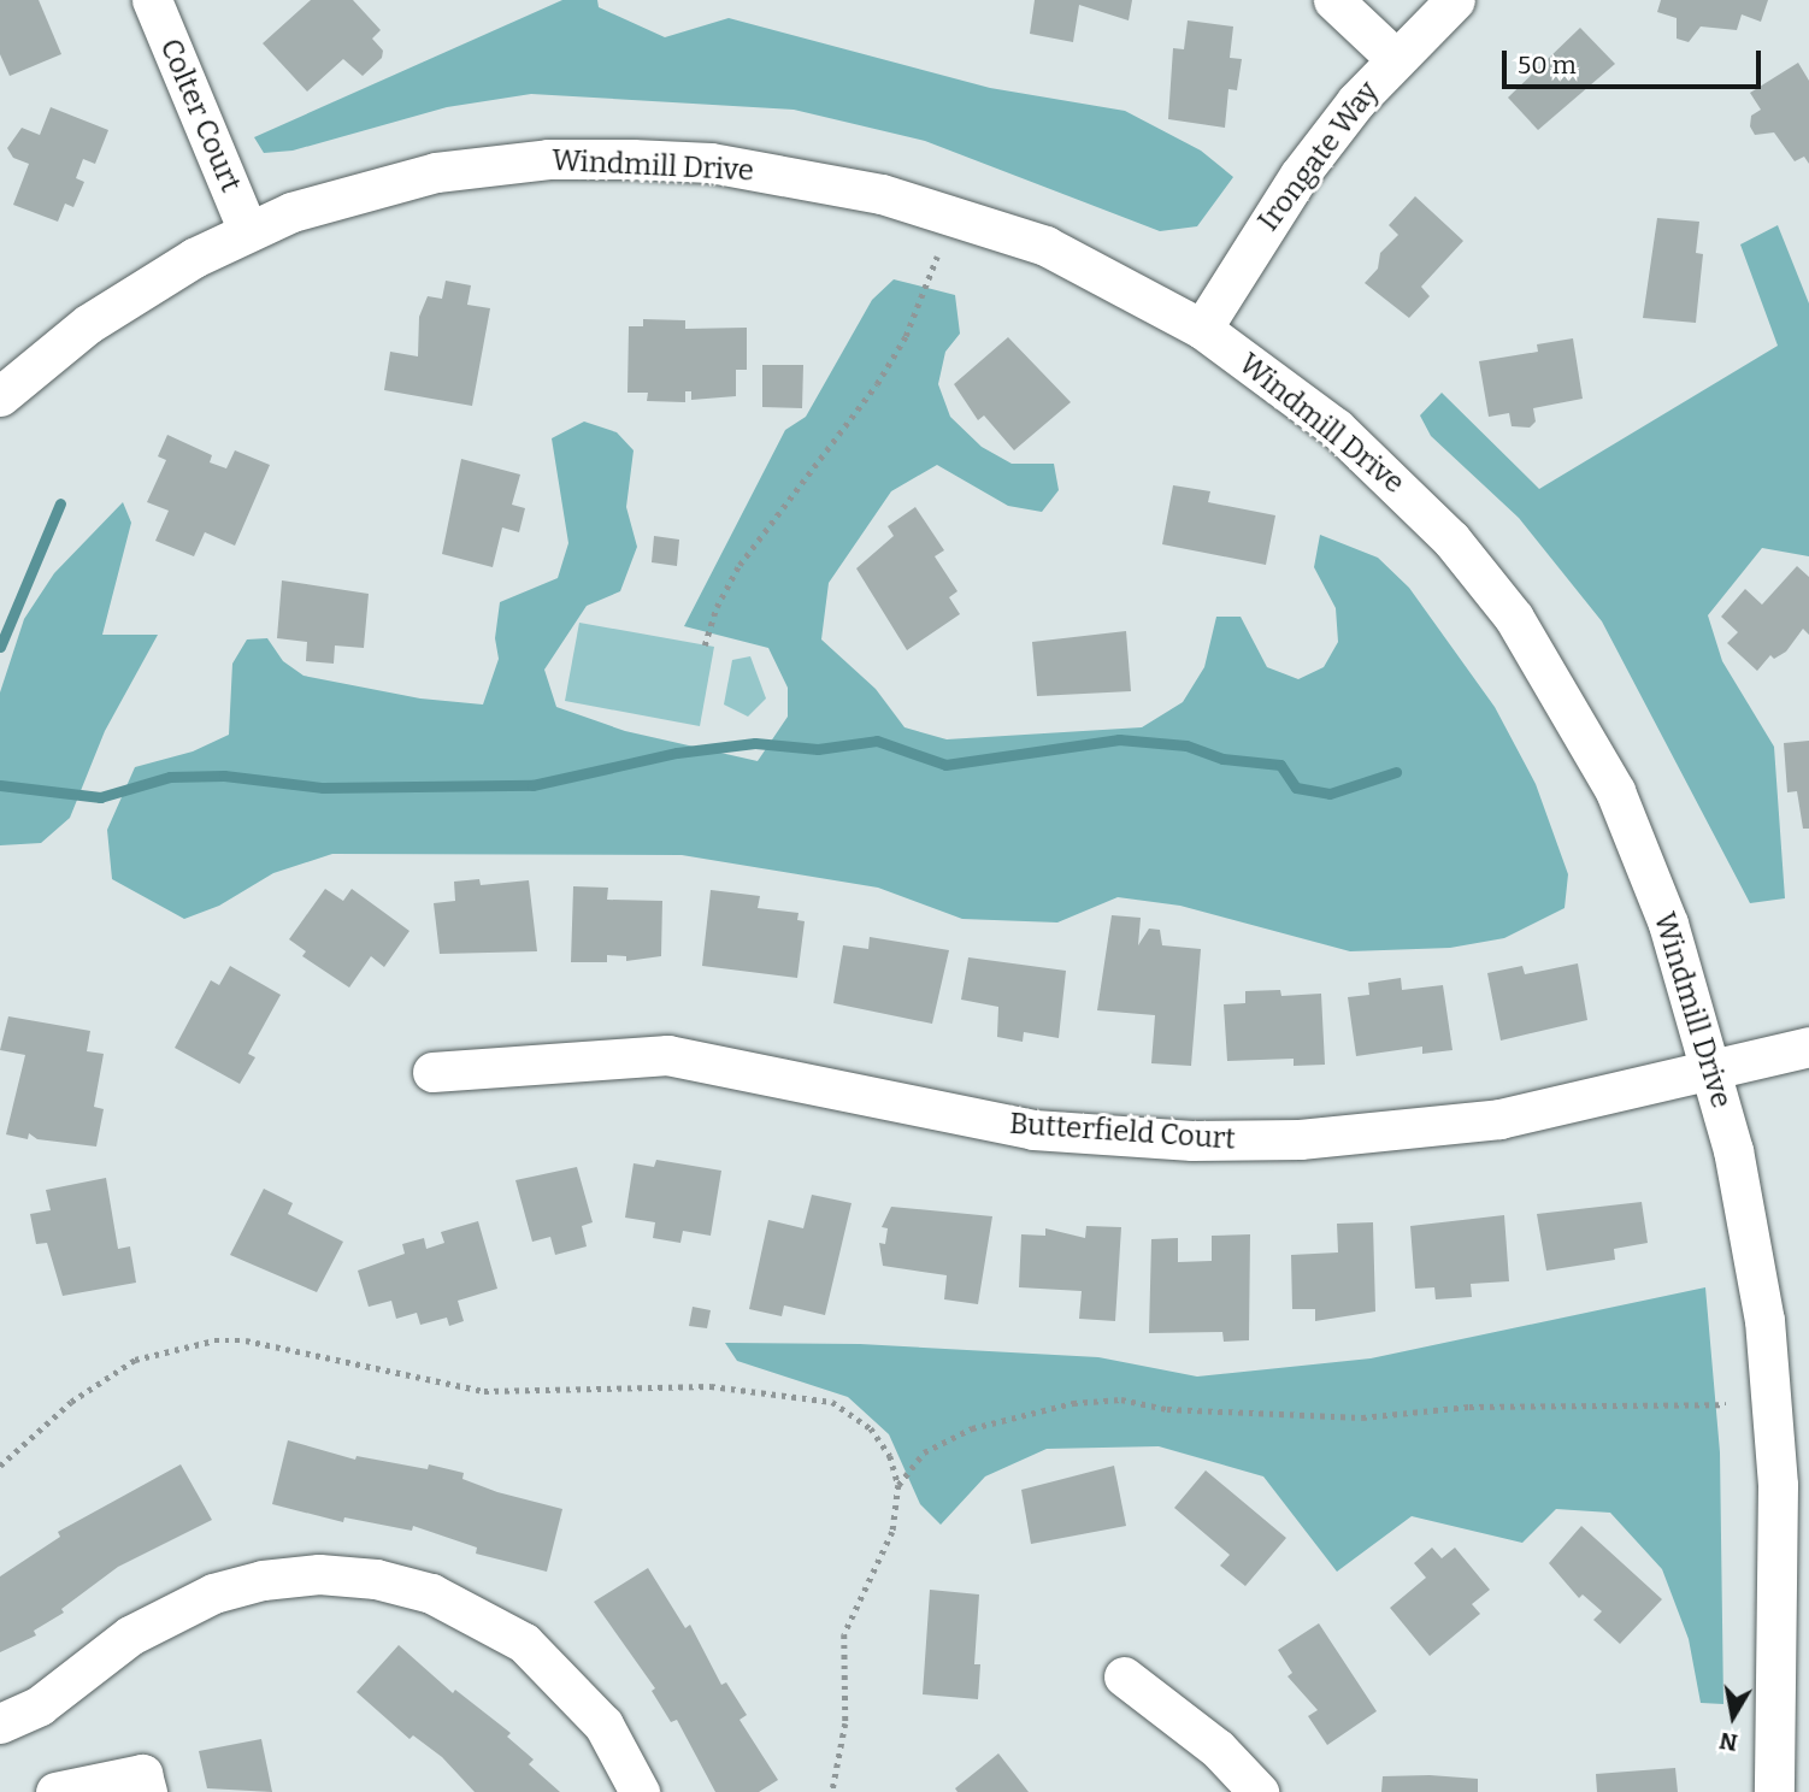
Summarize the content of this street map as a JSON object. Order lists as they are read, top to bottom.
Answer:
{
  "streets": {
    "street": [
      "Colter Court",
      "Irongate Way",
      "Windmill Drive",
      "Butterfield Court"
    ]
  },
  "crossings": [
    ["Colter Court", "Windmill Drive"],
    ["Irongate Way", "Windmill Drive"],
    ["Windmill Drive", "Butterfield Court"]
  ],
  "scale_bar": "50 m",
  "north": "bottom"
}
